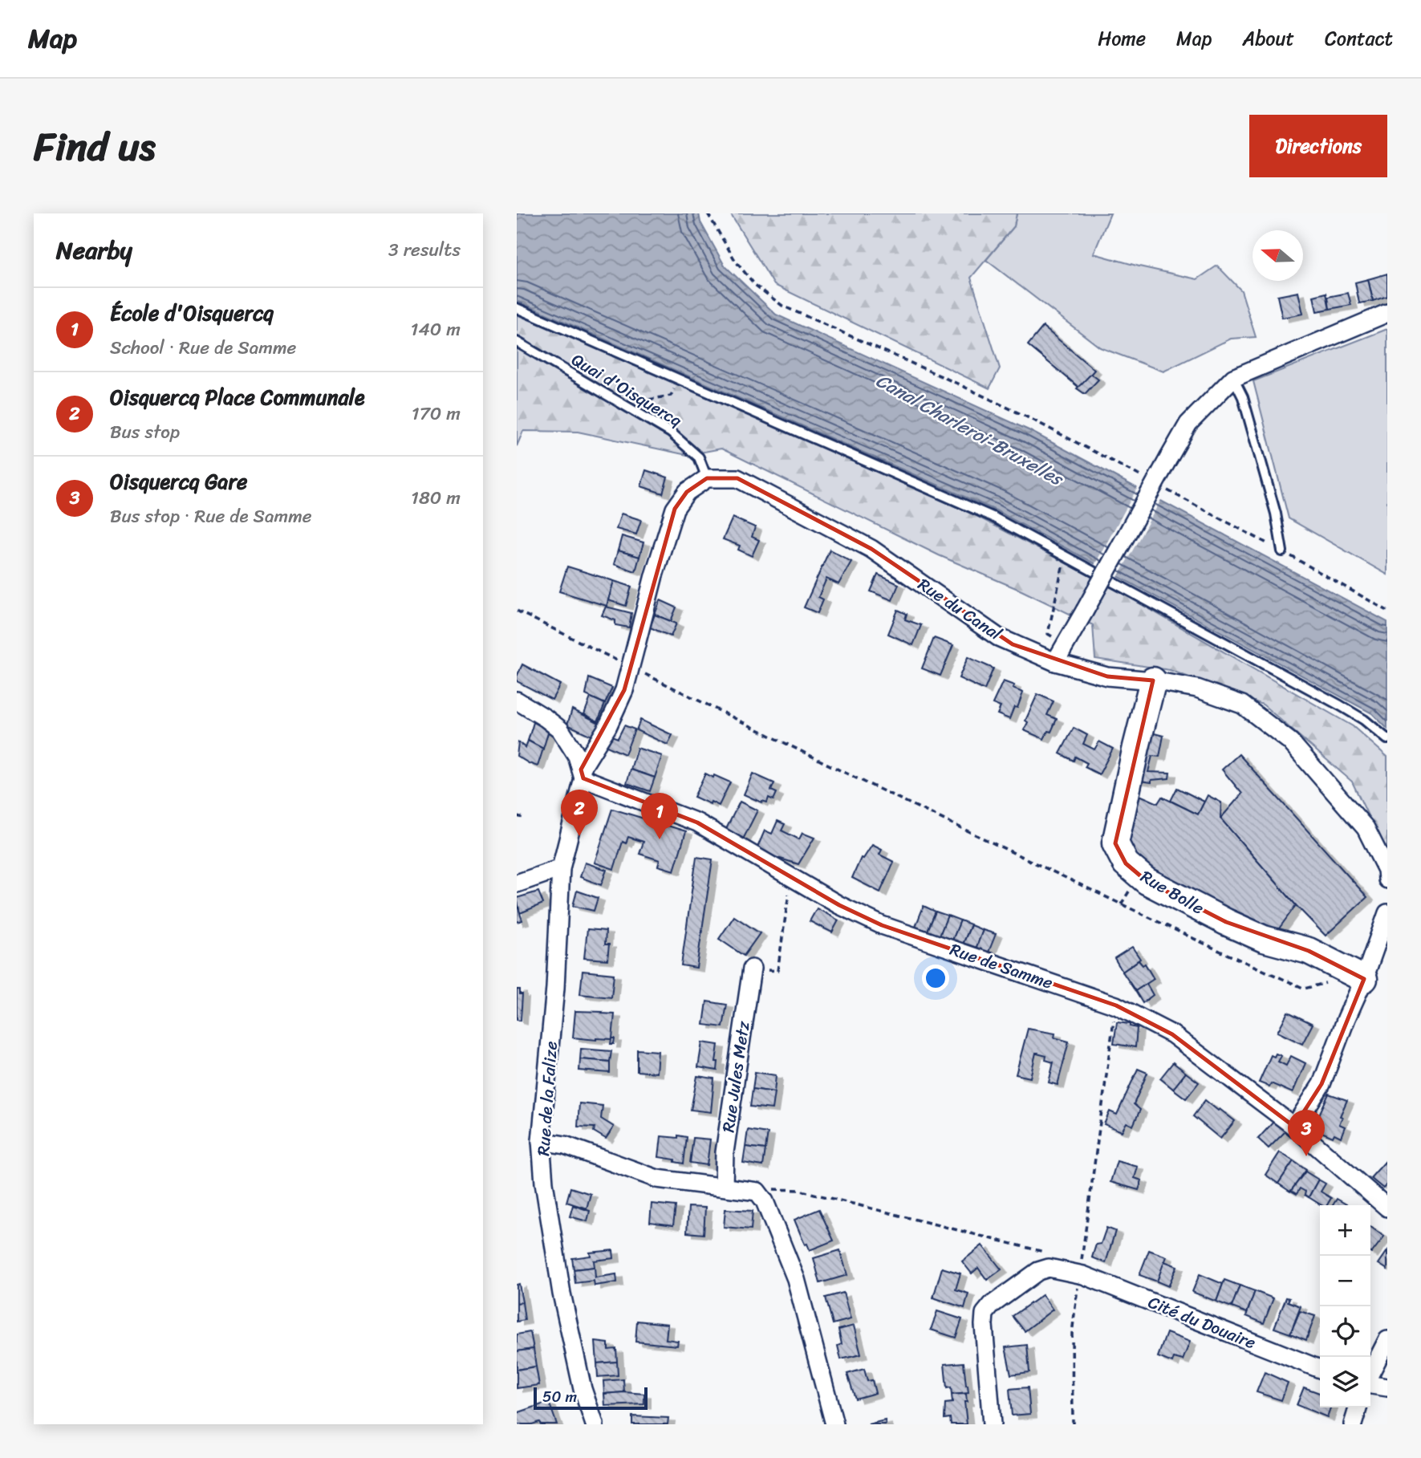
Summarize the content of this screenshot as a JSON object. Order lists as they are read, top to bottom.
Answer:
{
  "streets": {
    "street": [
      "Rue du Canal",
      "Rue Bolle",
      "Rue de Samme",
      "Rue Jules Metz",
      "Rue de la Falize",
      "Cité du Douaire"
    ],
    "lane": ["Quai d'Oisquercq"]
  },
  "crossings": [
    ["Quai d'Oisquercq", "Rue du Canal"],
    ["Rue de Samme", "Rue de la Falize"]
  ],
  "water": ["Canal Charleroi-Bruxelles"],
  "scale_bar": "50 m",
  "north": "left",
  "page": {
    "header": "Map",
    "nav": [
      "Home",
      "Map",
      "About",
      "Contact"
    ],
    "title": "Find us",
    "buttons": "Directions",
    "heading": ["Nearby", "3 results"],
    "list": [
      {
        "mark": "1",
        "name": "École d'Oisquercq",
        "note": "School · Rue de Samme",
        "value": "140 m"
      },
      {
        "mark": "2",
        "name": "Oisquercq Place Communale",
        "note": "Bus stop",
        "value": "170 m"
      },
      {
        "mark": "3",
        "name": "Oisquercq Gare",
        "note": "Bus stop · Rue de Samme",
        "value": "180 m"
      }
    ],
    "pins": ["2", "1", "3"],
    "map_buttons": ["+", "−"],
    "scale": "50 m"
  }
}
